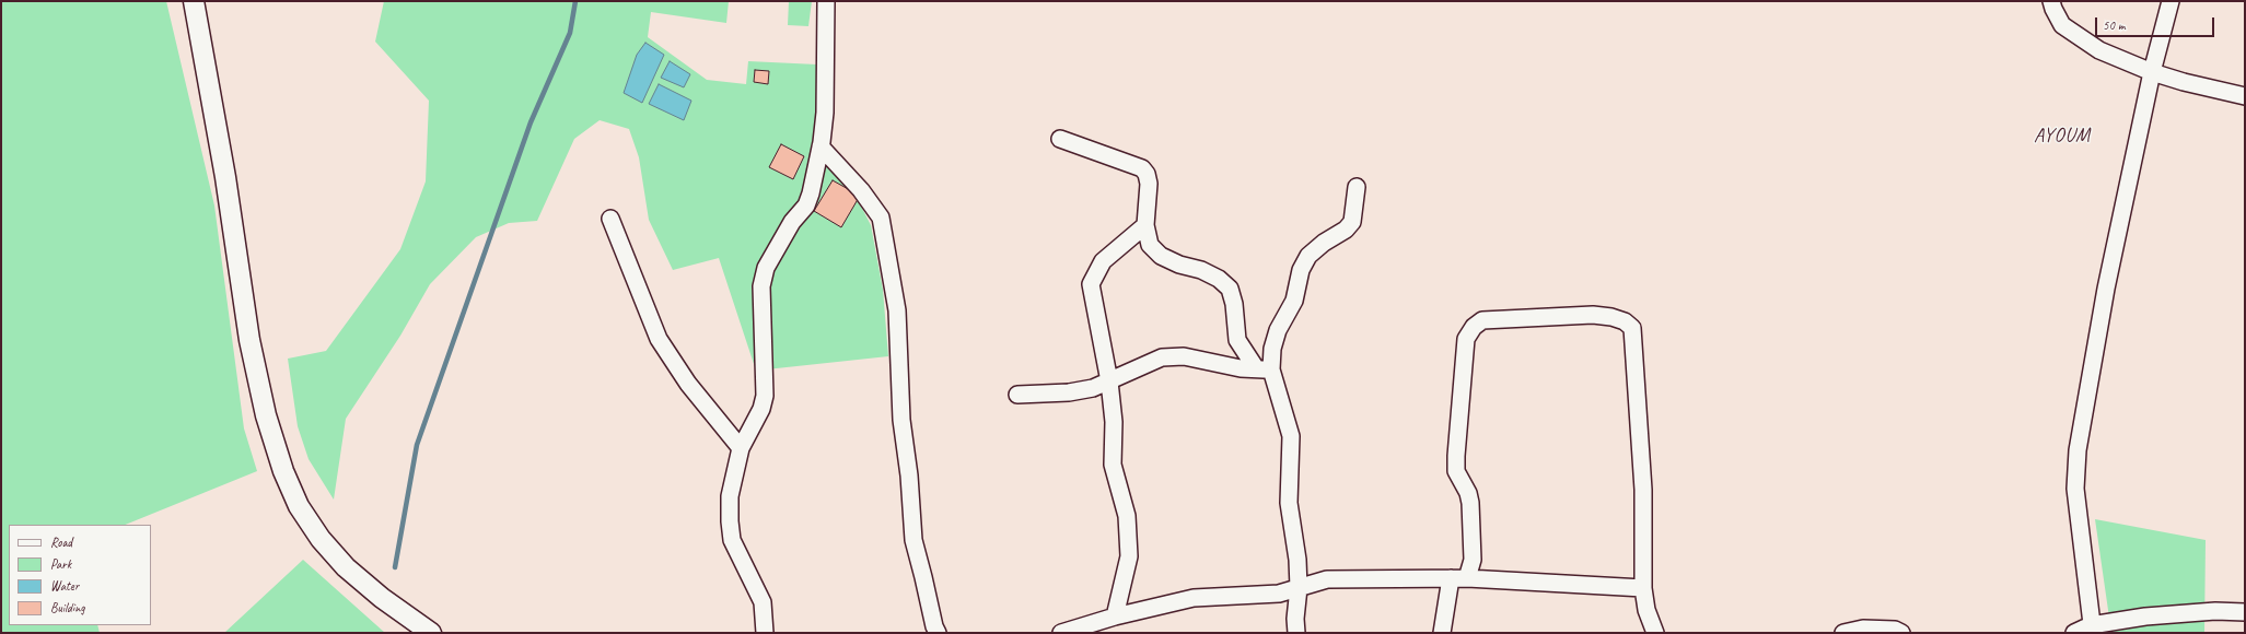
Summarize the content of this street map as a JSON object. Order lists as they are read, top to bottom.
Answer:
{
  "districts": ["AYOUM"],
  "legend": [
    "Road",
    "Park",
    "Water",
    "Building"
  ],
  "scale_bar": "50 m"
}
